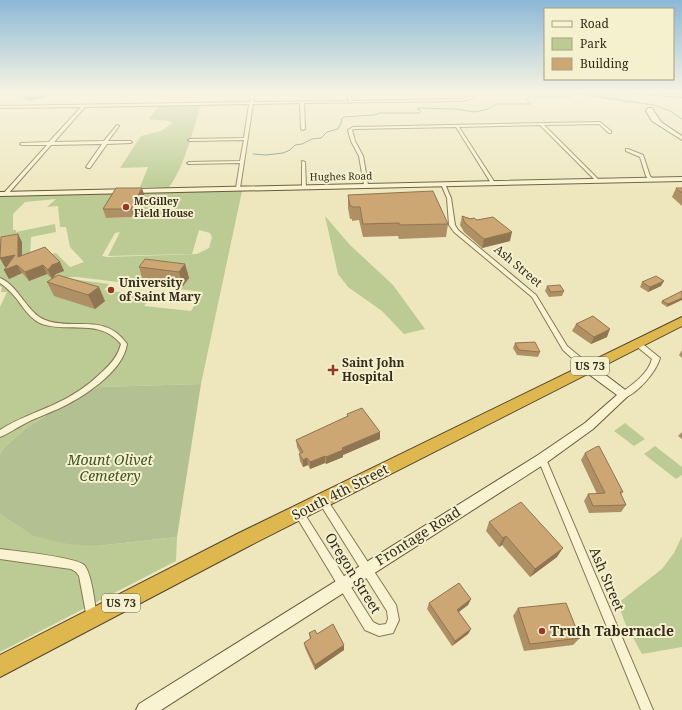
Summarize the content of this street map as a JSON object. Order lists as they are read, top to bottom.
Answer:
{
  "streets": {
    "highway": ["US 73", "South 4th Street"],
    "street": [
      "Hughes Road",
      "Ash Street",
      "Frontage Road",
      "Oregon Street"
    ]
  },
  "crossings": [
    ["Hughes Road", "Ash Street"],
    ["Ash Street", "South 4th Street"],
    ["Ash Street", "Frontage Road"],
    ["South 4th Street", "Frontage Road"],
    ["South 4th Street", "Oregon Street"],
    ["Frontage Road", "Oregon Street"]
  ],
  "parks": ["Mount Olivet Cemetery"],
  "places": {
    "other": ["McGilley Field House", "University of Saint Mary", "Truth Tabernacle"],
    "health": ["Saint John Hospital"]
  },
  "legend": ["Road", "Park", "Building"]
}
